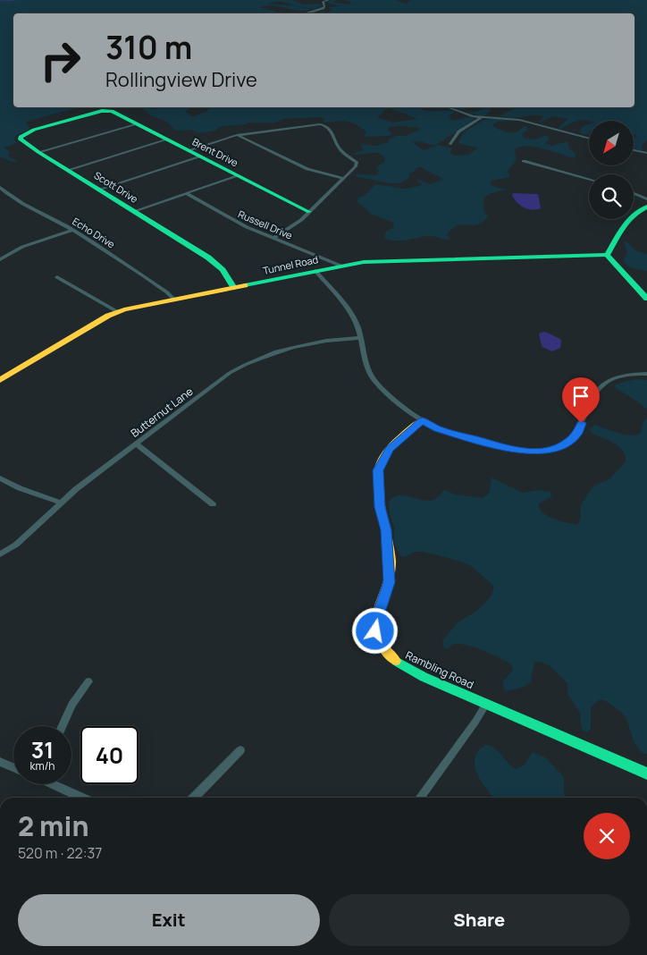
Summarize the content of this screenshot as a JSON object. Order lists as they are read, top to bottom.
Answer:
{
  "streets": {
    "street": [
      "Brent Drive",
      "Scott Drive",
      "Russell Drive",
      "Echo Drive",
      "Tunnel Road",
      "Butternut Lane",
      "Rambling Road"
    ]
  },
  "crossings": [
    ["Brent Drive", "Scott Drive"],
    ["Scott Drive", "Tunnel Road"],
    ["Russell Drive", "Tunnel Road"],
    ["Echo Drive", "Tunnel Road"]
  ],
  "north": "bottom left",
  "page": {
    "turn": ["310 m", "Rollingview Drive"],
    "speed": "31 km/h",
    "limit": "40",
    "heading": ["2 min", "520 m · 22:37"],
    "buttons": ["Exit", "Share"]
  }
}
